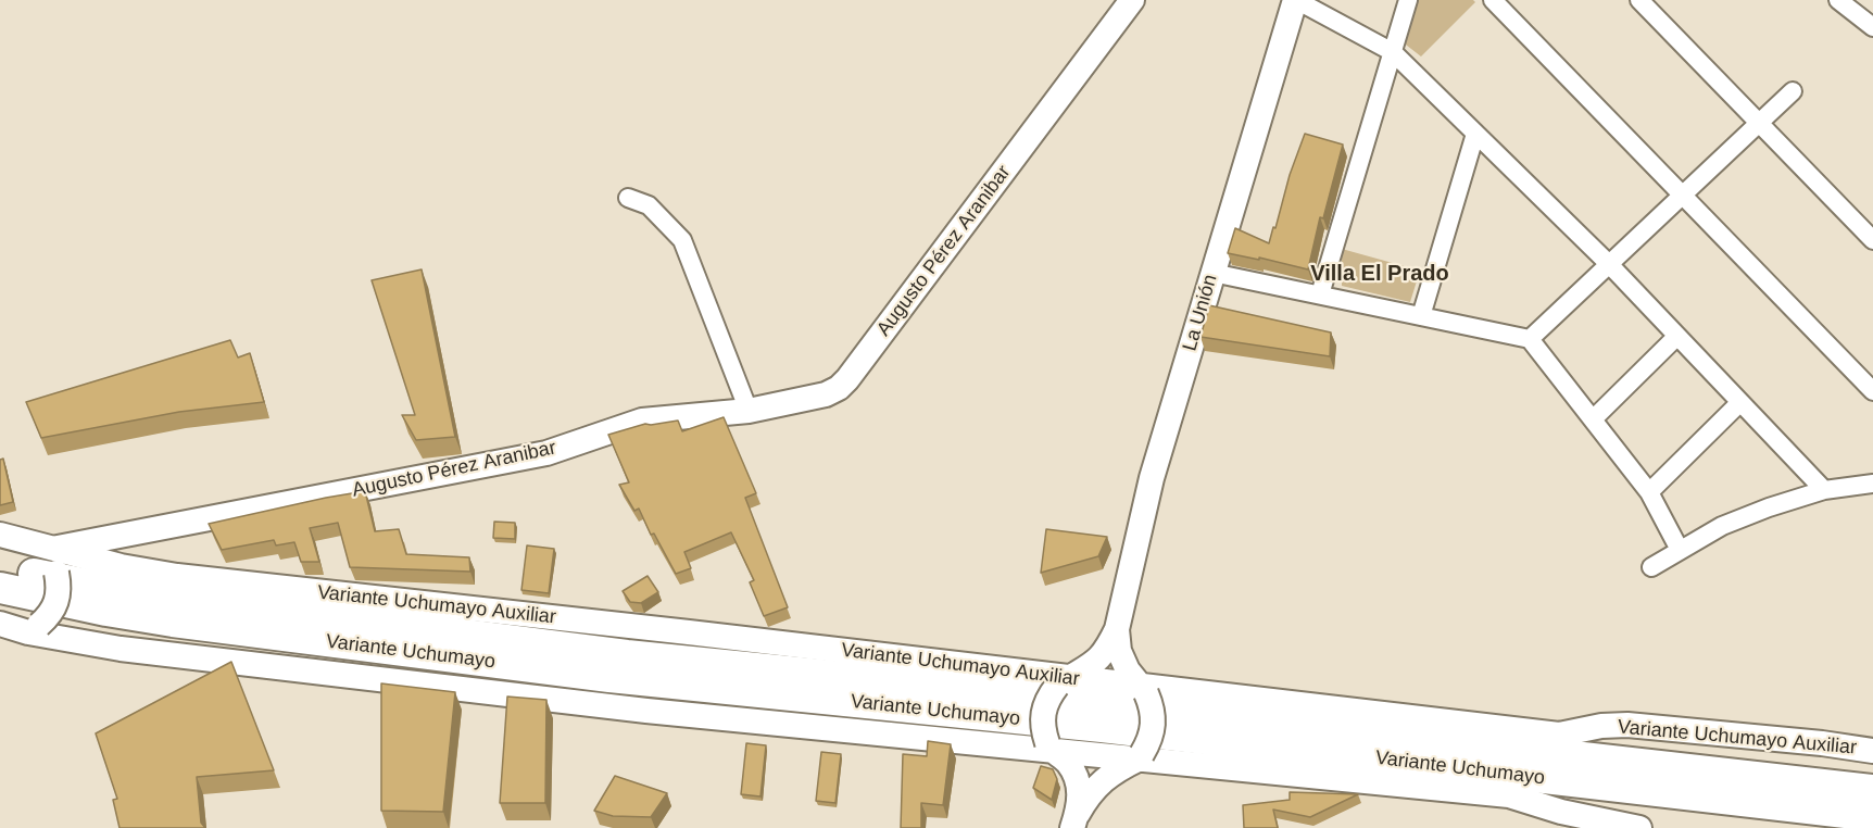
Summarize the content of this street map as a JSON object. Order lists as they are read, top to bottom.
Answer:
{
  "streets": {
    "highway": ["Variante Uchumayo"],
    "main road": ["Augusto Pérez Aranibar", "La Unión", "Variante Uchumayo Auxiliar"]
  },
  "crossings": [
    ["Augusto Pérez Aranibar", "Variante Uchumayo Auxiliar"],
    ["La Unión", "Variante Uchumayo Auxiliar"]
  ],
  "districts": ["Villa El Prado"]
}
